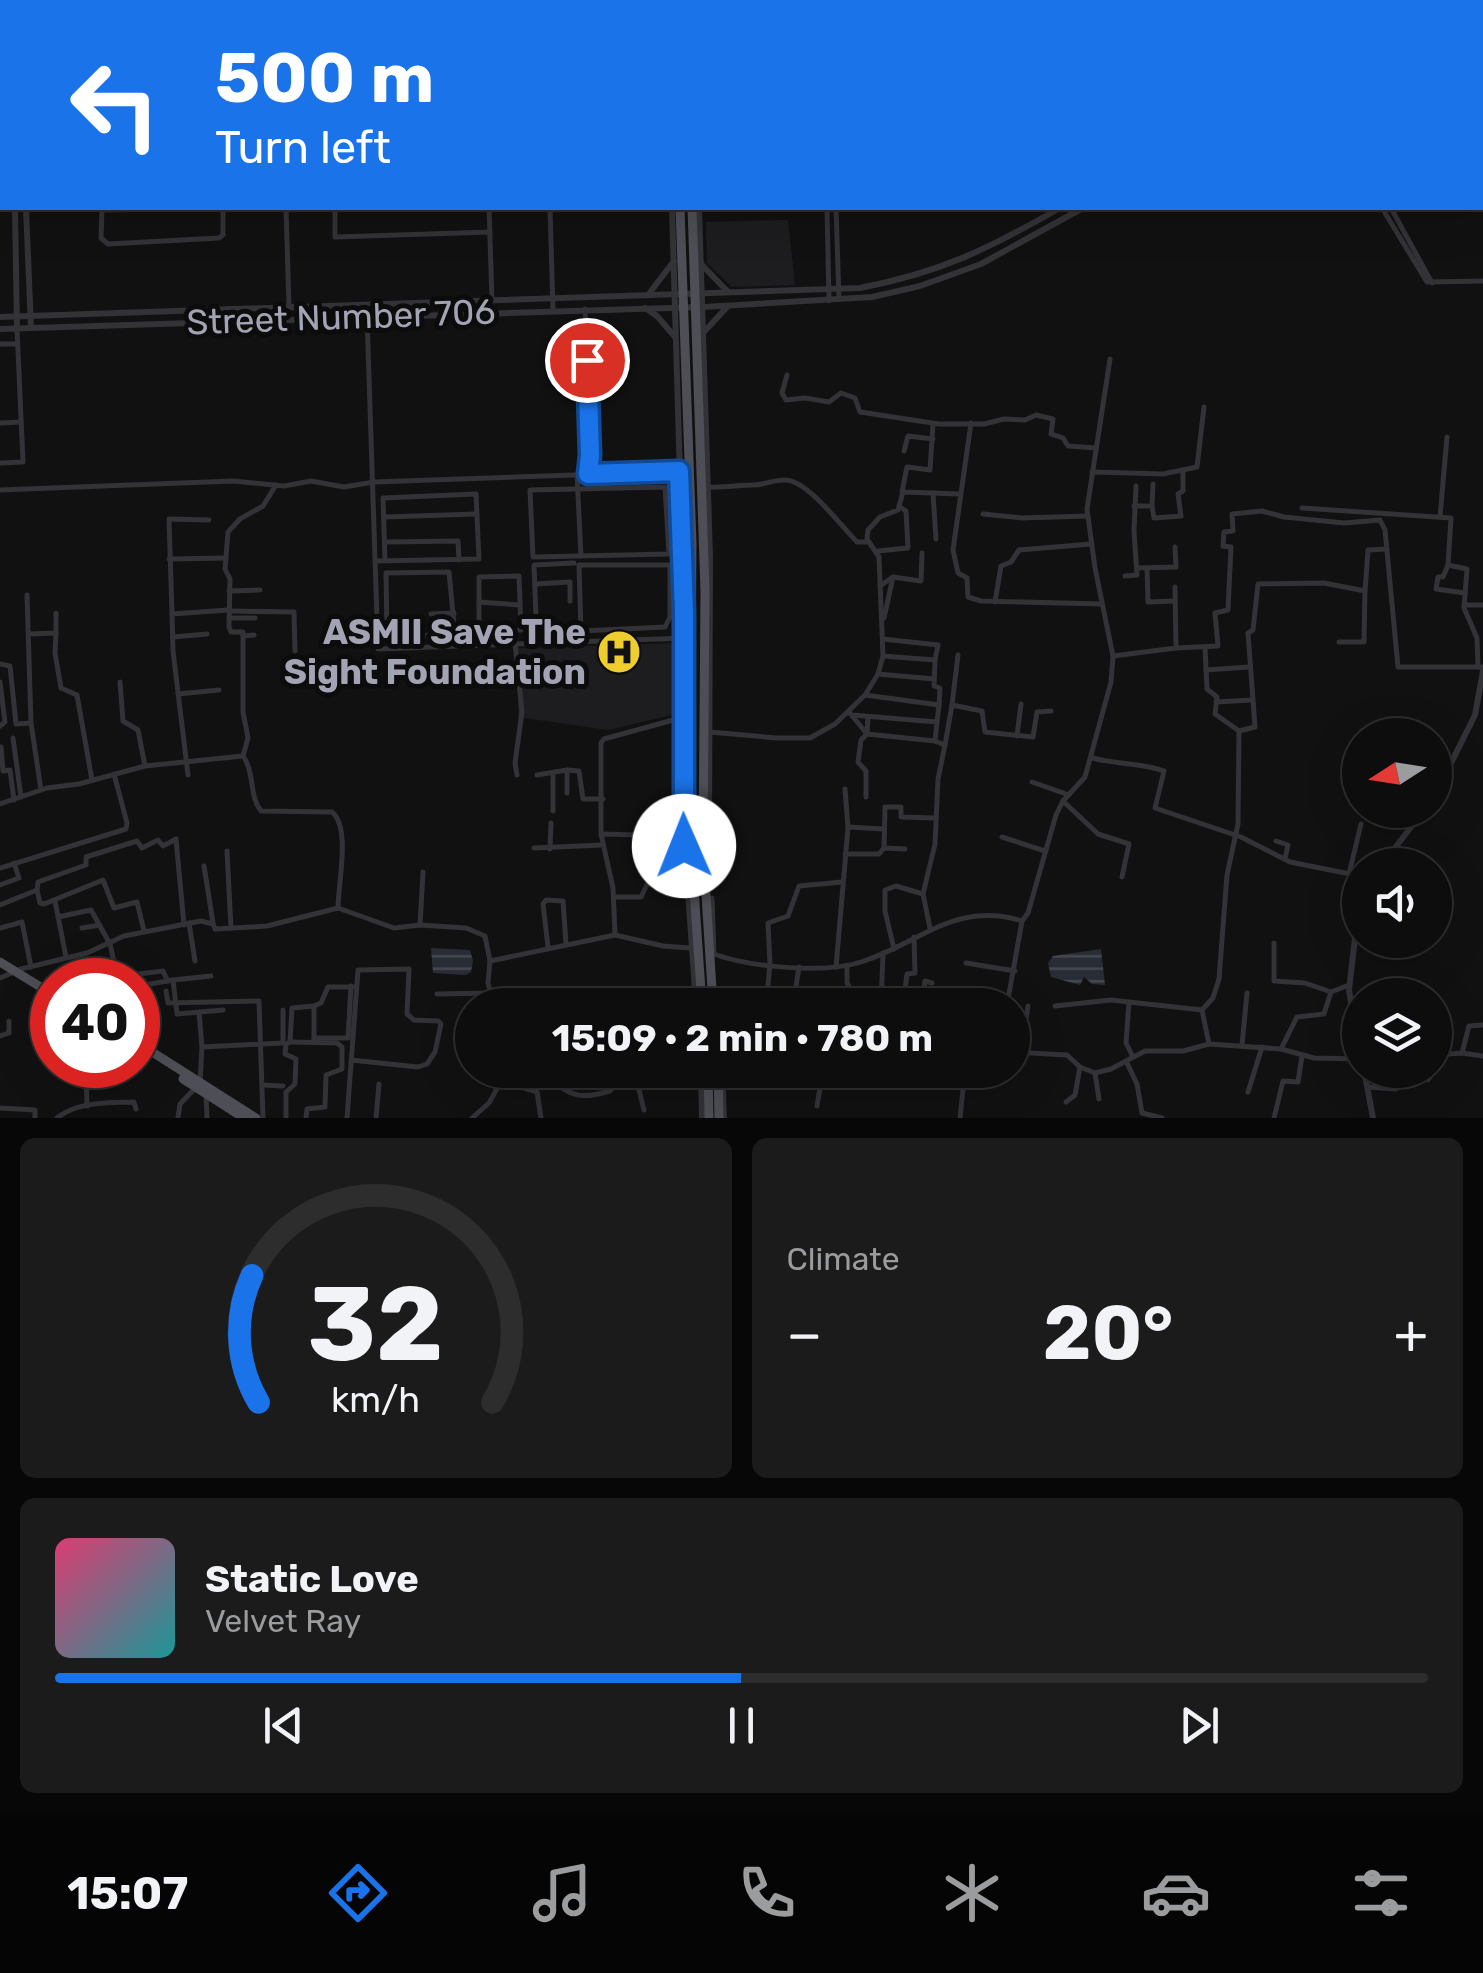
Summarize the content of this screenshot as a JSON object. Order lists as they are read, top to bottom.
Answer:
{
  "streets": {
    "street": ["Street Number 706"]
  },
  "places": {
    "hospital": ["ASMII Save The Sight Foundation"]
  },
  "north": "left",
  "page": {
    "turn": ["500 m", "Turn left"],
    "limit": "40",
    "trip": "15:09 · 2 min · 780 m",
    "tile": "Climate",
    "heat": ["−", "20°", "+"],
    "song": ["Static Love", "Velvet Ray"],
    "tabs": "15:07",
    "gauge": ["32", "km/h"]
  }
}
